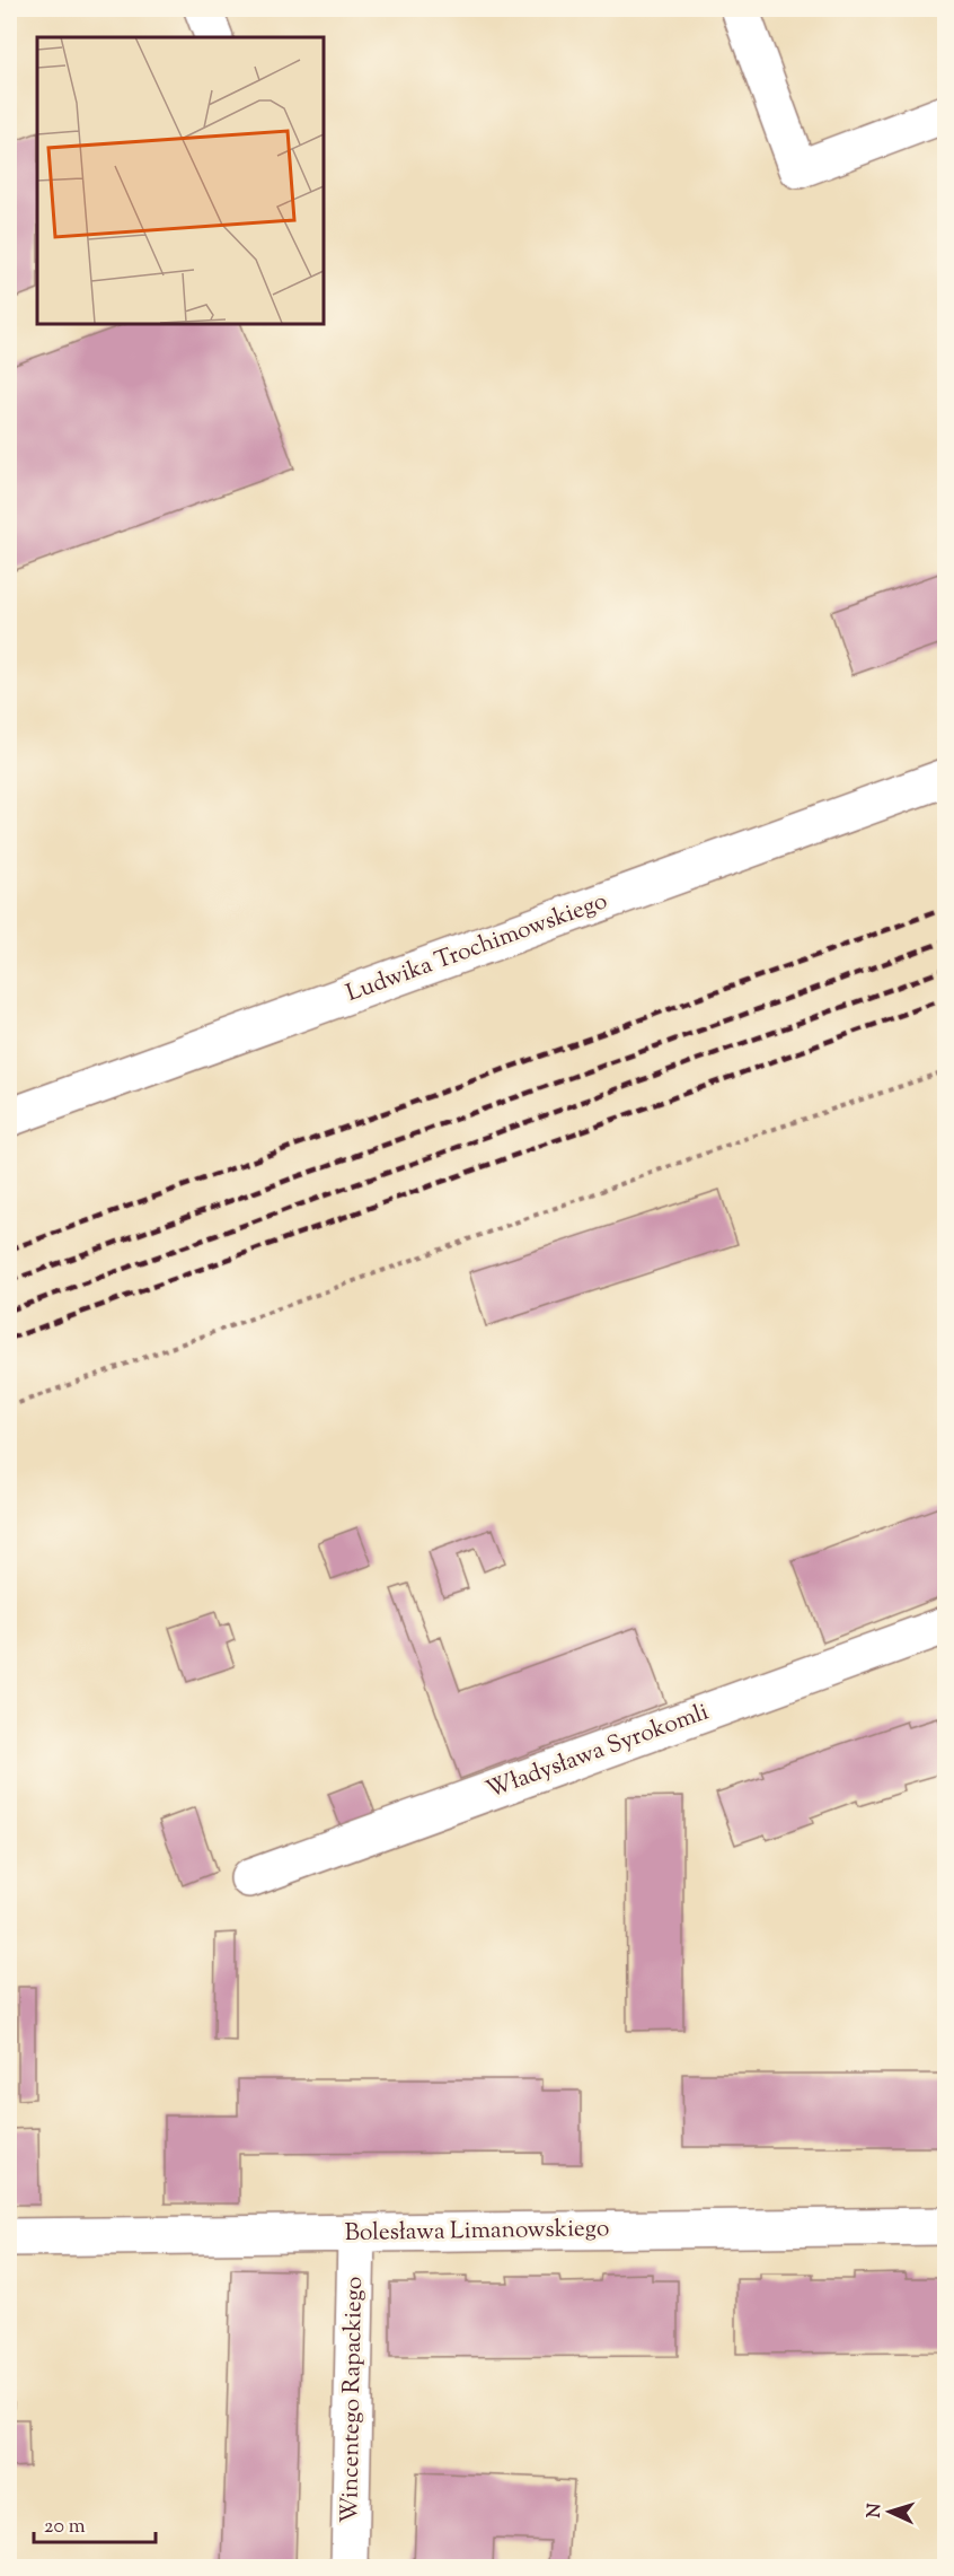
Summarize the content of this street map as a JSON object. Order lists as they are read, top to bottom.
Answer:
{
  "streets": {
    "street": [
      "Ludwika Trochimowskiego",
      "Władysława Syrokomli",
      "Bolesława Limanowskiego",
      "Wincentego Rapackiego"
    ]
  },
  "crossings": [
    ["Bolesława Limanowskiego", "Wincentego Rapackiego"]
  ],
  "scale_bar": "20 m",
  "north": "left"
}
